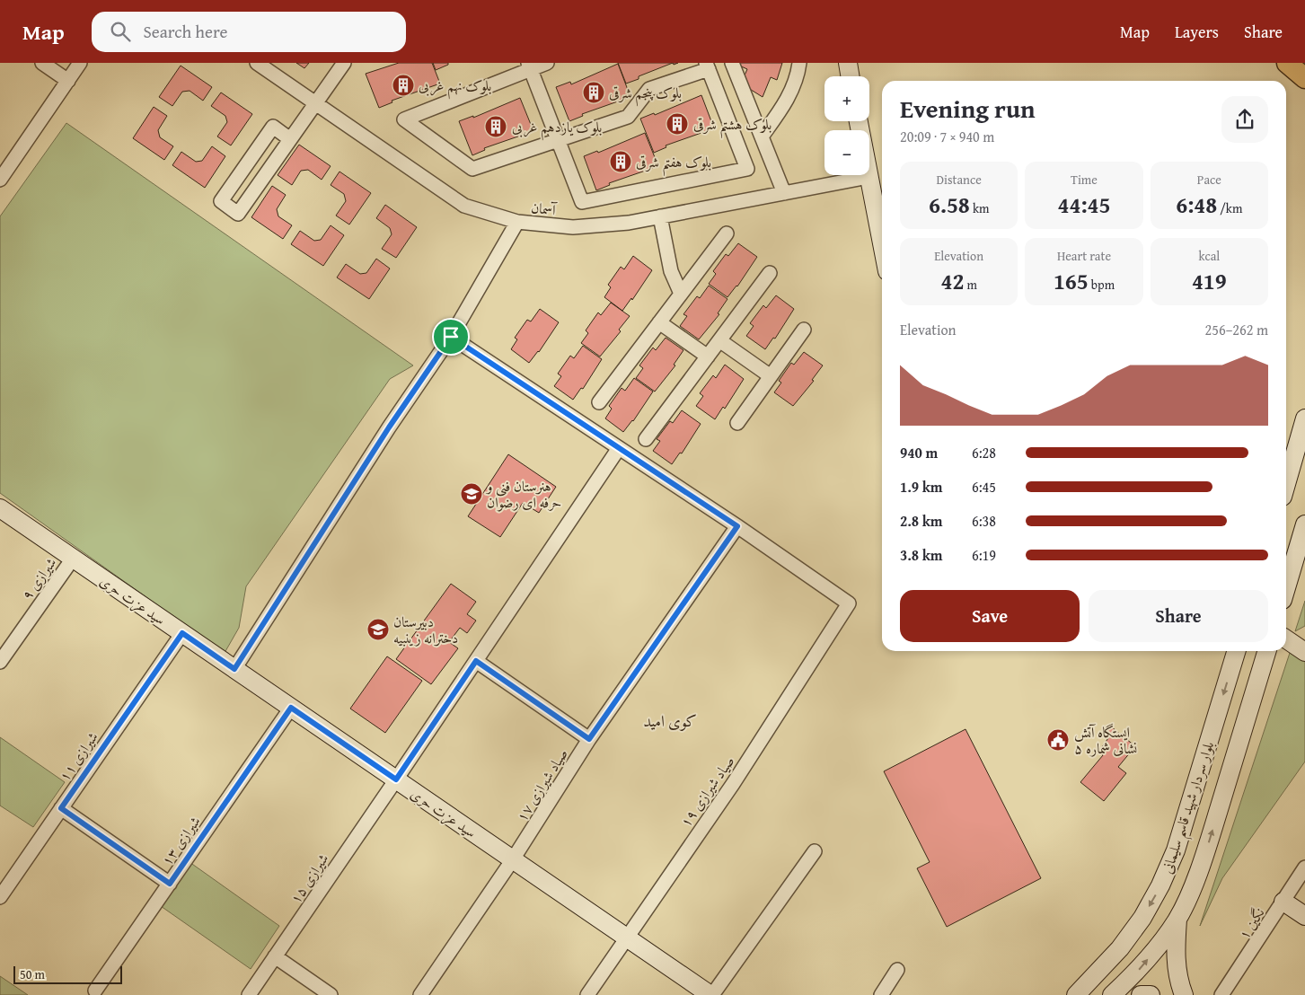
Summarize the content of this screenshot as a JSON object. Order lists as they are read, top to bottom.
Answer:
{
  "streets": {
    "street": [
      "آسمان",
      "شیرازی ۹",
      "سید عزت حری",
      "شیرازی ۱۱",
      "صیاد شیرازی ۱۷",
      "صیاد شیرازی ۱۹",
      "بلوار سردار شهید قاسم سلیمانی",
      "شیرازی ۱۳",
      "شیرازی ۱۵",
      "نگین ۱"
    ]
  },
  "crossings": [
    ["شیرازی ۹", "سید عزت حری"],
    ["سید عزت حری", "شیرازی ۱۱"],
    ["سید عزت حری", "صیاد شیرازی ۱۷"],
    ["سید عزت حری", "صیاد شیرازی ۱۹"],
    ["سید عزت حری", "شیرازی ۱۳"],
    ["سید عزت حری", "شیرازی ۱۵"],
    ["صیاد شیرازی ۱۷", "صیاد شیرازی ۱۹"]
  ],
  "districts": ["کوی امید"],
  "places": {
    "building": [
      "بلوک نهم غربی",
      "بلوک پنجم شرقی",
      "بلوک هشتم شرقی",
      "بلوک یازدهم غربی",
      "بلوک هفتم شرقی"
    ],
    "school or university": ["هنرستان فنی و حرفه ای رضوان", "دبیرستان دخترانه زینبیه"],
    "public building": ["ایستگاه آتش نشانی شماره ۵"]
  },
  "scale_bar": "50 m",
  "page": {
    "header": "Map",
    "search": "Search here",
    "nav": ["Map", "Layers", "Share"],
    "map_buttons": ["+", "−"],
    "heading": ["Evening run", "20:09 · 7 × 940 m"],
    "stats": [
      ["Distance", "6.58 km"],
      ["Time", "44:45"],
      ["Pace", "6:48 /km"],
      ["Elevation", "42 m"],
      ["Heart rate", "165 bpm"],
      ["kcal", "419"]
    ],
    "chart": ["Elevation", "256–262 m"],
    "list": [
      {
        "name": "940 m",
        "note": "6:28"
      },
      {
        "name": "1.9 km",
        "note": "6:45"
      },
      {
        "name": "2.8 km",
        "note": "6:38"
      },
      {
        "name": "3.8 km",
        "note": "6:19"
      }
    ],
    "buttons": ["Save", "Share"],
    "scale": "50 m"
  }
}
